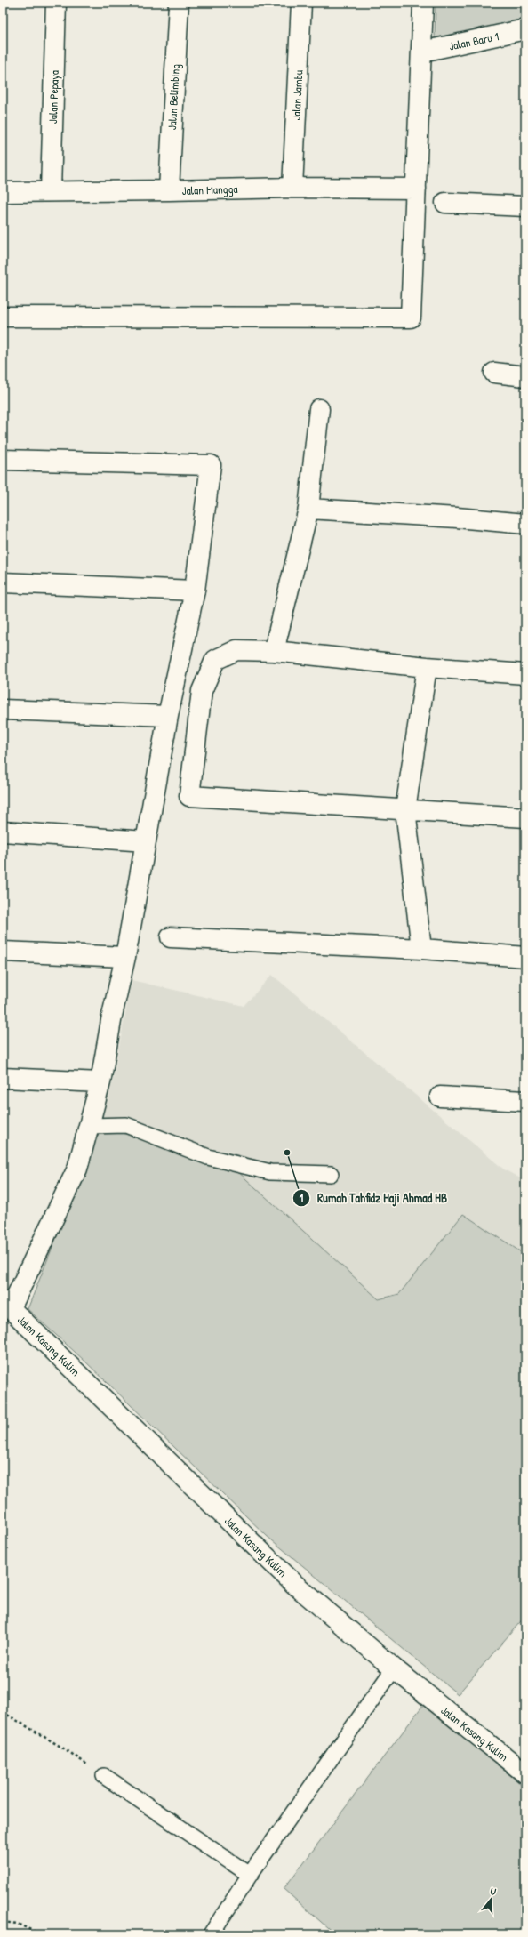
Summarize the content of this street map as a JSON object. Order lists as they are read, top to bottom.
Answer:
{
  "streets": {
    "street": [
      "Jalan Baru 1",
      "Jalan Jambu",
      "Jalan Pepaya",
      "Jalan Belimbing",
      "Jalan Mangga",
      "Jalan Kasang Kulim"
    ]
  },
  "crossings": [
    ["Jalan Jambu", "Jalan Mangga"],
    ["Jalan Pepaya", "Jalan Mangga"],
    ["Jalan Belimbing", "Jalan Mangga"]
  ],
  "places": ["Rumah Tahfidz Haji Ahmad HB"],
  "north": "top"
}
